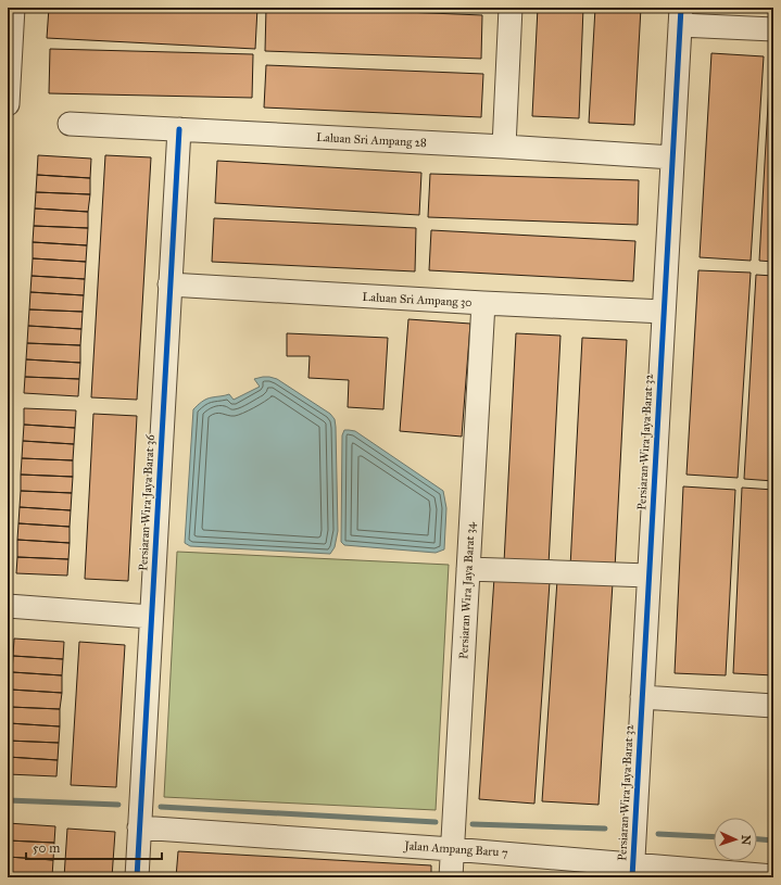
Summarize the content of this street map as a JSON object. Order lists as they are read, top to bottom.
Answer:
{
  "streets": {
    "street": [
      "Laluan Sri Ampang 28",
      "Laluan Sri Ampang 30",
      "Persiaran Wira Jaya Barat 32",
      "Persiaran Wira Jaya Barat 36",
      "Persiaran Wira Jaya Barat 34",
      "Jalan Ampang Baru 7"
    ]
  },
  "crossings": [
    ["Laluan Sri Ampang 28", "Persiaran Wira Jaya Barat 32"],
    ["Laluan Sri Ampang 28", "Persiaran Wira Jaya Barat 36"],
    ["Laluan Sri Ampang 30", "Persiaran Wira Jaya Barat 32"],
    ["Laluan Sri Ampang 30", "Persiaran Wira Jaya Barat 36"],
    ["Laluan Sri Ampang 30", "Persiaran Wira Jaya Barat 34"],
    ["Persiaran Wira Jaya Barat 32", "Jalan Ampang Baru 7"],
    ["Persiaran Wira Jaya Barat 36", "Jalan Ampang Baru 7"],
    ["Persiaran Wira Jaya Barat 34", "Jalan Ampang Baru 7"]
  ],
  "scale_bar": "50 m",
  "north": "right"
}
